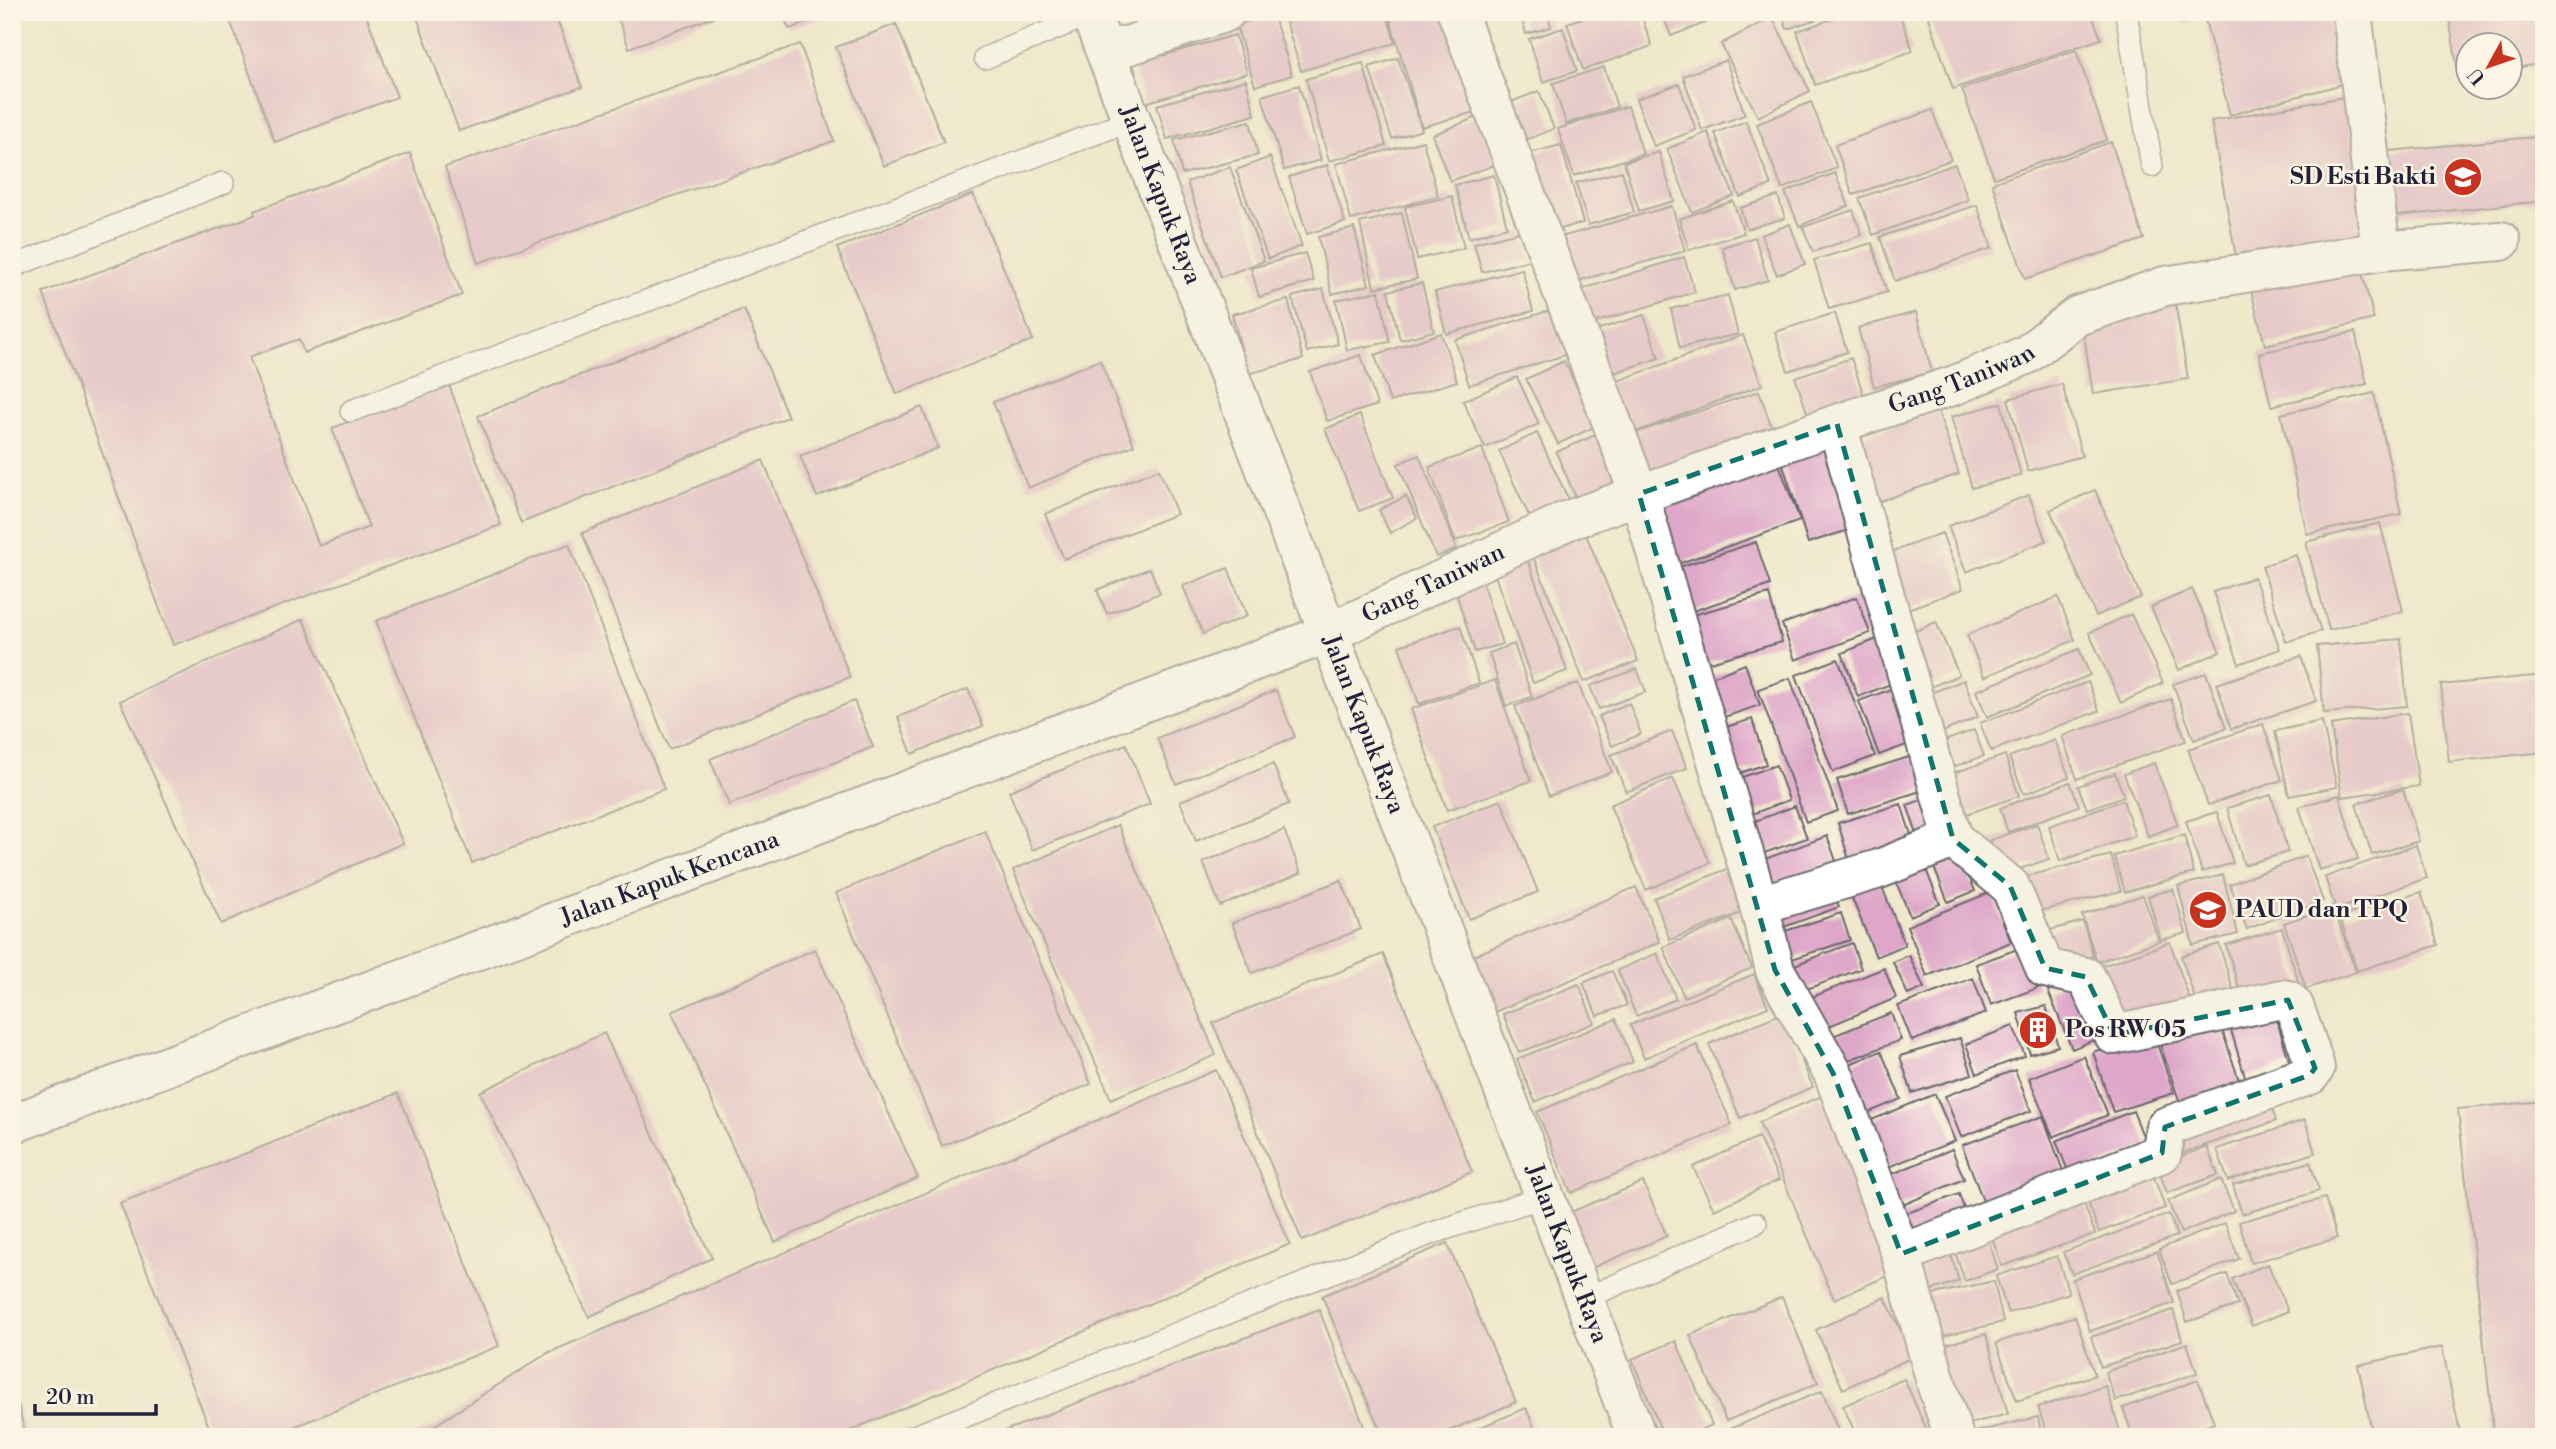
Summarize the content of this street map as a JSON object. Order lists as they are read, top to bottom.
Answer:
{
  "streets": {
    "street": ["Jalan Kapuk Raya", "Gang Taniwan", "Jalan Kapuk Kencana"]
  },
  "crossings": [
    ["Jalan Kapuk Raya", "Gang Taniwan"],
    ["Jalan Kapuk Raya", "Jalan Kapuk Kencana"],
    ["Gang Taniwan", "Jalan Kapuk Kencana"]
  ],
  "places": {
    "school or university": ["SD Esti Bakti", "PAUD dan TPQ"],
    "building": ["Pos RW 05"]
  },
  "scale_bar": "20 m",
  "north": "bottom left"
}
